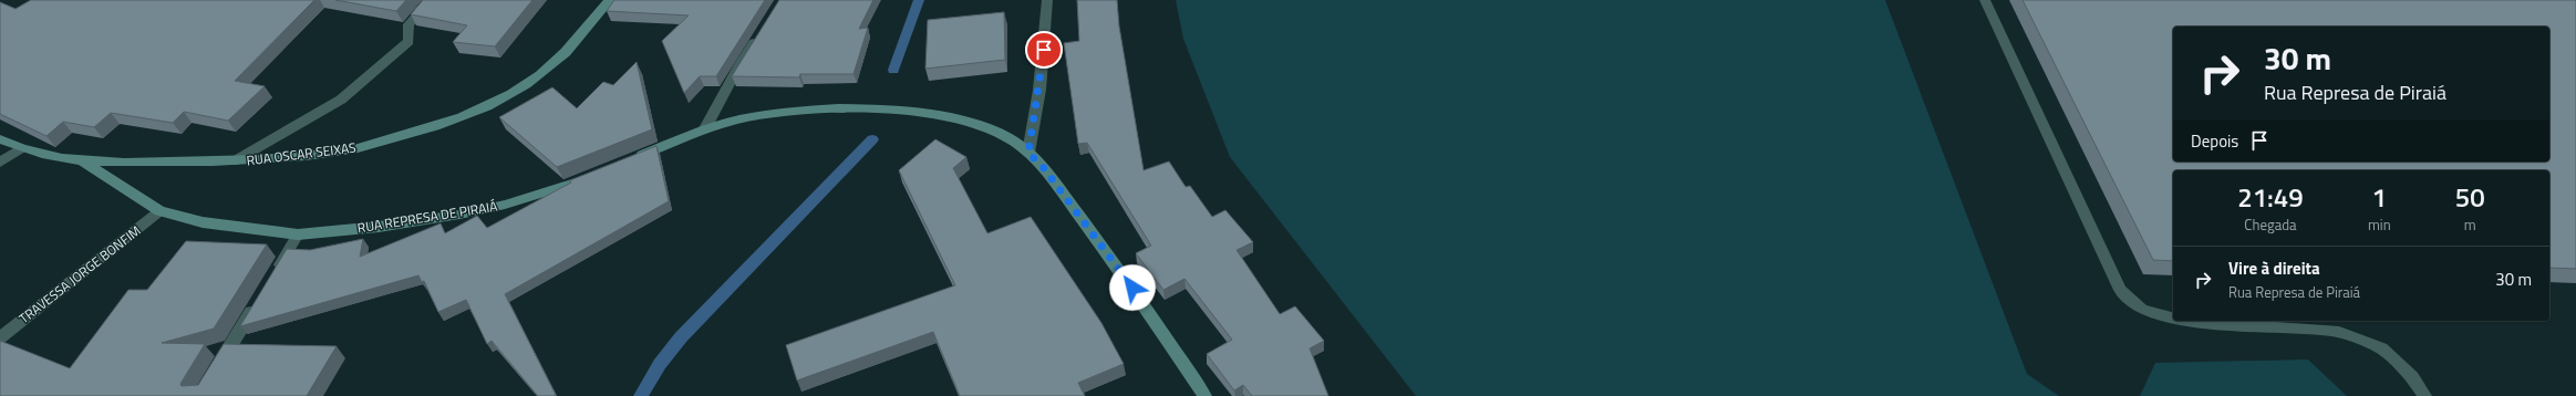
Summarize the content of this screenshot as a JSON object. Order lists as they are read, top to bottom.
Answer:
{
  "streets": {
    "street": ["RUA OSCAR SEIXAS", "RUA REPRESA DE PIRAIÁ", "TRAVESSA JORGE BONFIM"]
  },
  "crossings": [
    ["RUA OSCAR SEIXAS", "RUA REPRESA DE PIRAIÁ"],
    ["RUA REPRESA DE PIRAIÁ", "TRAVESSA JORGE BONFIM"]
  ],
  "page": {
    "turn": ["30 m", "Rua Represa de Piraiá"],
    "then": "Depois",
    "eta": [
      "21:49",
      "Chegada",
      "1",
      "min",
      "50",
      "m"
    ],
    "list": [
      {
        "name": "Vire à direita",
        "note": "Rua Represa de Piraiá",
        "value": "30 m"
      }
    ]
  }
}
